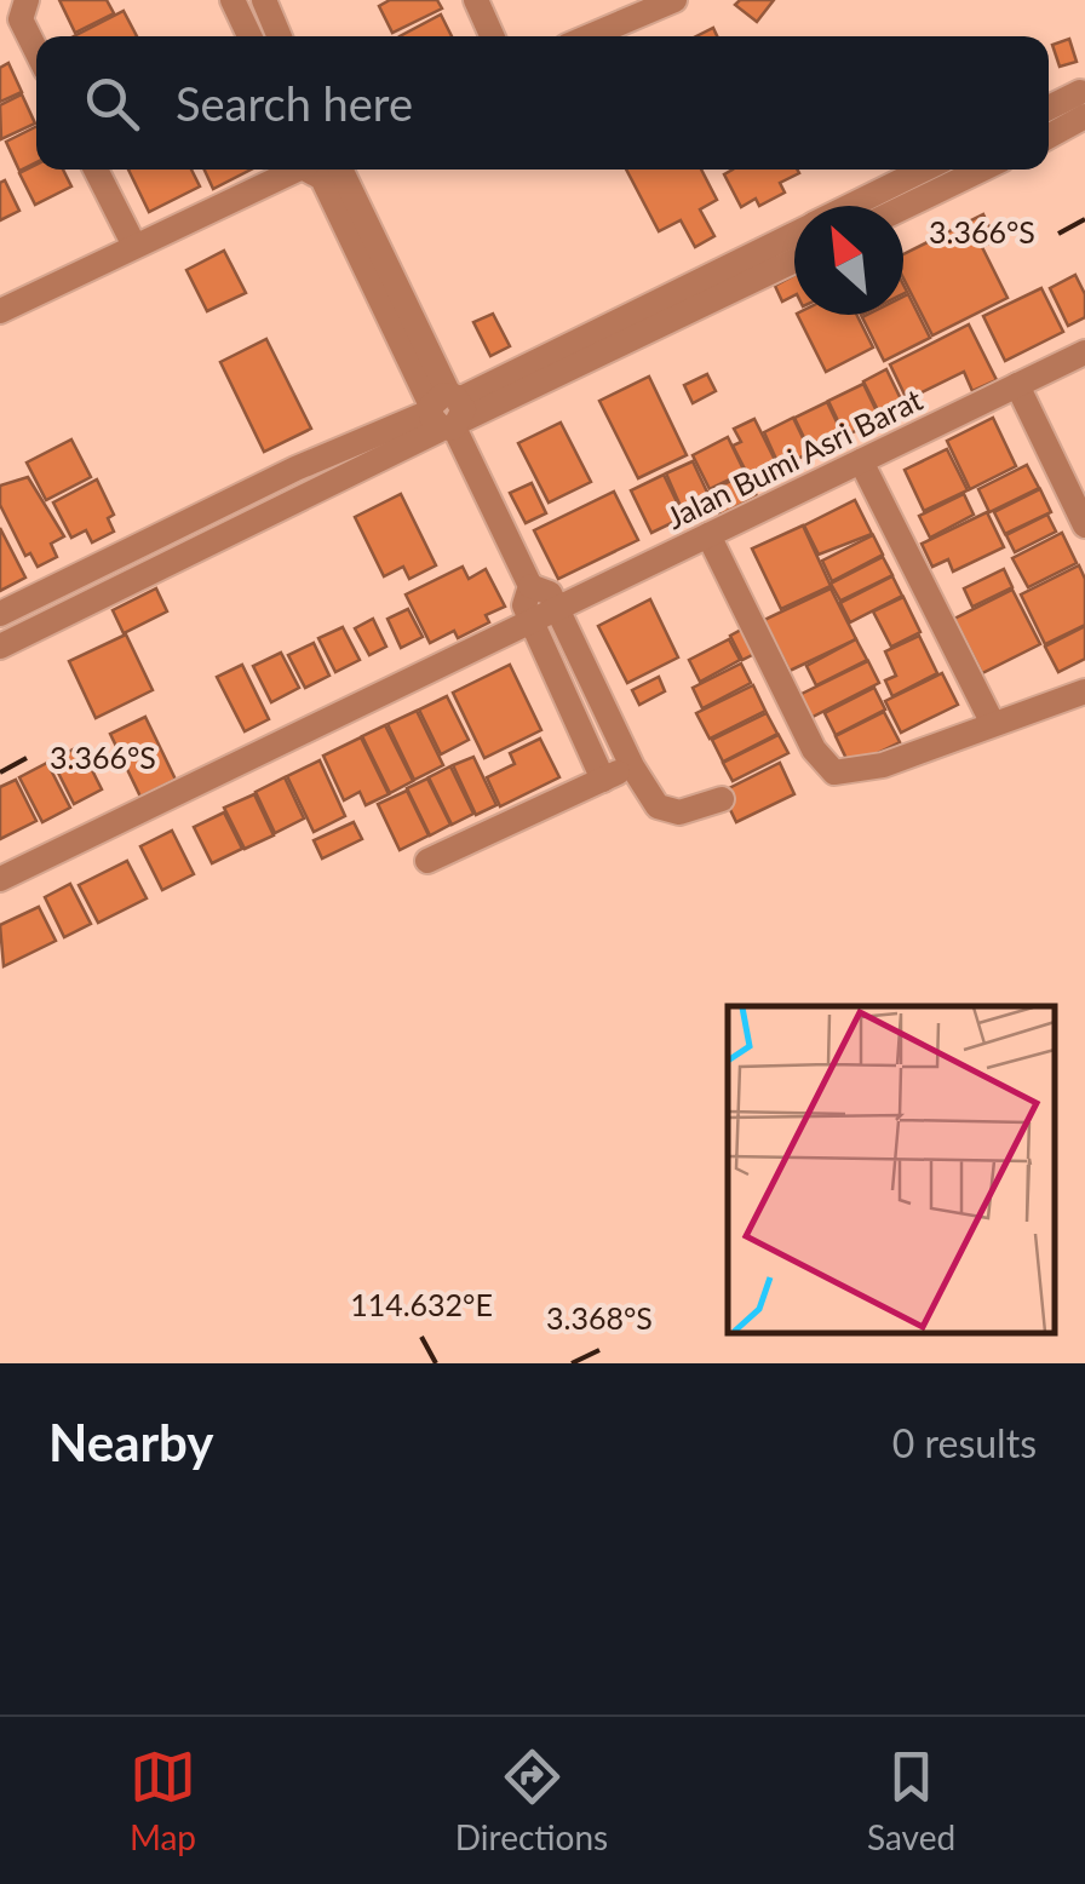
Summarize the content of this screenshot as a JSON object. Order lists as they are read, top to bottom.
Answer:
{
  "streets": {
    "street": ["Jalan Bumi Asri Barat"]
  },
  "north": "top left",
  "page": {
    "search": "Search here",
    "heading": ["Nearby", "0 results"],
    "nav": ["Map", "Directions", "Saved"]
  },
  "coordinates": ["3.366°S", "114.632°E", "3.368°S"]
}
